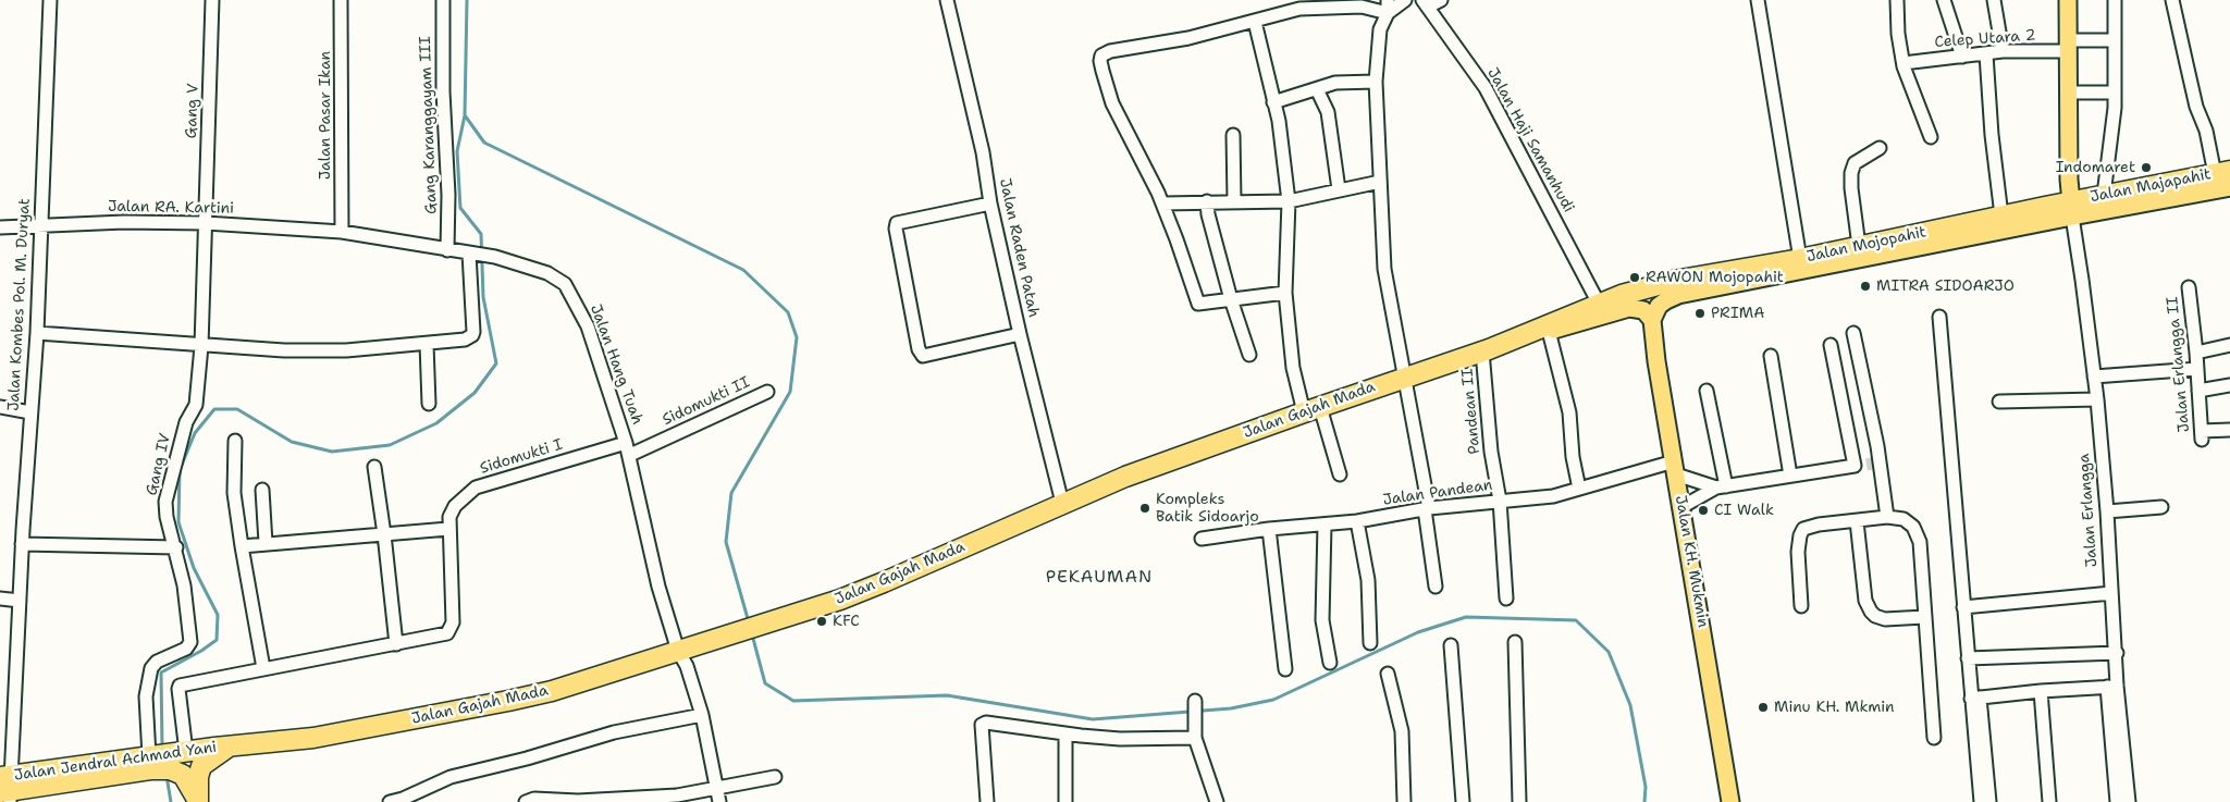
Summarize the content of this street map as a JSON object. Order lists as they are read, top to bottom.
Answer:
{
  "streets": {
    "highway": [
      "Jalan Majapahit",
      "Jalan Mojopahit",
      "Jalan Gajah Mada",
      "Jalan Jendral Achmad Yani"
    ],
    "main road": ["Jalan KH. Mukmin"],
    "street": [
      "Celep Utara 2",
      "Gang V",
      "Jalan Pasar Ikan",
      "Gang Karanggayam III",
      "Jalan Haji Samanhudi",
      "Jalan RA. Kartini",
      "Jalan Raden Patah",
      "Jalan Kombes Pol. M. Duryat",
      "Jalan Hang Tuah",
      "Jalan Erlangga II",
      "Sidomukti II",
      "Pandean II",
      "Sidomukti I",
      "Gang IV",
      "Jalan Pandean",
      "Jalan Erlangga"
    ]
  },
  "crossings": [
    ["Gang V", "Jalan RA. Kartini"],
    ["Gang V", "Gang IV"],
    ["Jalan Pasar Ikan", "Jalan RA. Kartini"],
    ["Jalan Pasar Ikan", "Jalan Hang Tuah"],
    ["Gang Karanggayam III", "Jalan Hang Tuah"],
    ["Jalan Haji Samanhudi", "Jalan Mojopahit"],
    ["Jalan Haji Samanhudi", "Jalan Gajah Mada"],
    ["Jalan Majapahit", "Jalan Mojopahit"],
    ["Jalan Majapahit", "Jalan Erlangga"],
    ["Jalan RA. Kartini", "Jalan Kombes Pol. M. Duryat"],
    ["Jalan RA. Kartini", "Jalan Hang Tuah"],
    ["Jalan RA. Kartini", "Gang IV"],
    ["Jalan Mojopahit", "Jalan Gajah Mada"],
    ["Jalan Mojopahit", "Jalan Erlangga"],
    ["Jalan Mojopahit", "Jalan KH. Mukmin"],
    ["Jalan Raden Patah", "Jalan Gajah Mada"],
    ["Jalan Kombes Pol. M. Duryat", "Jalan Jendral Achmad Yani"],
    ["Jalan Hang Tuah", "Sidomukti II"],
    ["Jalan Hang Tuah", "Jalan Gajah Mada"],
    ["Jalan Hang Tuah", "Sidomukti I"],
    ["Sidomukti II", "Sidomukti I"],
    ["Jalan Gajah Mada", "Pandean II"],
    ["Jalan Gajah Mada", "Jalan KH. Mukmin"],
    ["Jalan Gajah Mada", "Jalan Jendral Achmad Yani"],
    ["Pandean II", "Jalan Pandean"],
    ["Gang IV", "Jalan Jendral Achmad Yani"],
    ["Jalan Pandean", "Jalan KH. Mukmin"]
  ],
  "districts": ["PEKAUMAN"],
  "places": [
    "Indomaret",
    "RAWON Mojopahit",
    "MITRA SIDOARJO",
    "PRIMA",
    "Kompleks Batik Sidoarjo",
    "CI Walk",
    "KFC",
    "Minu KH. Mkmin"
  ]
}
